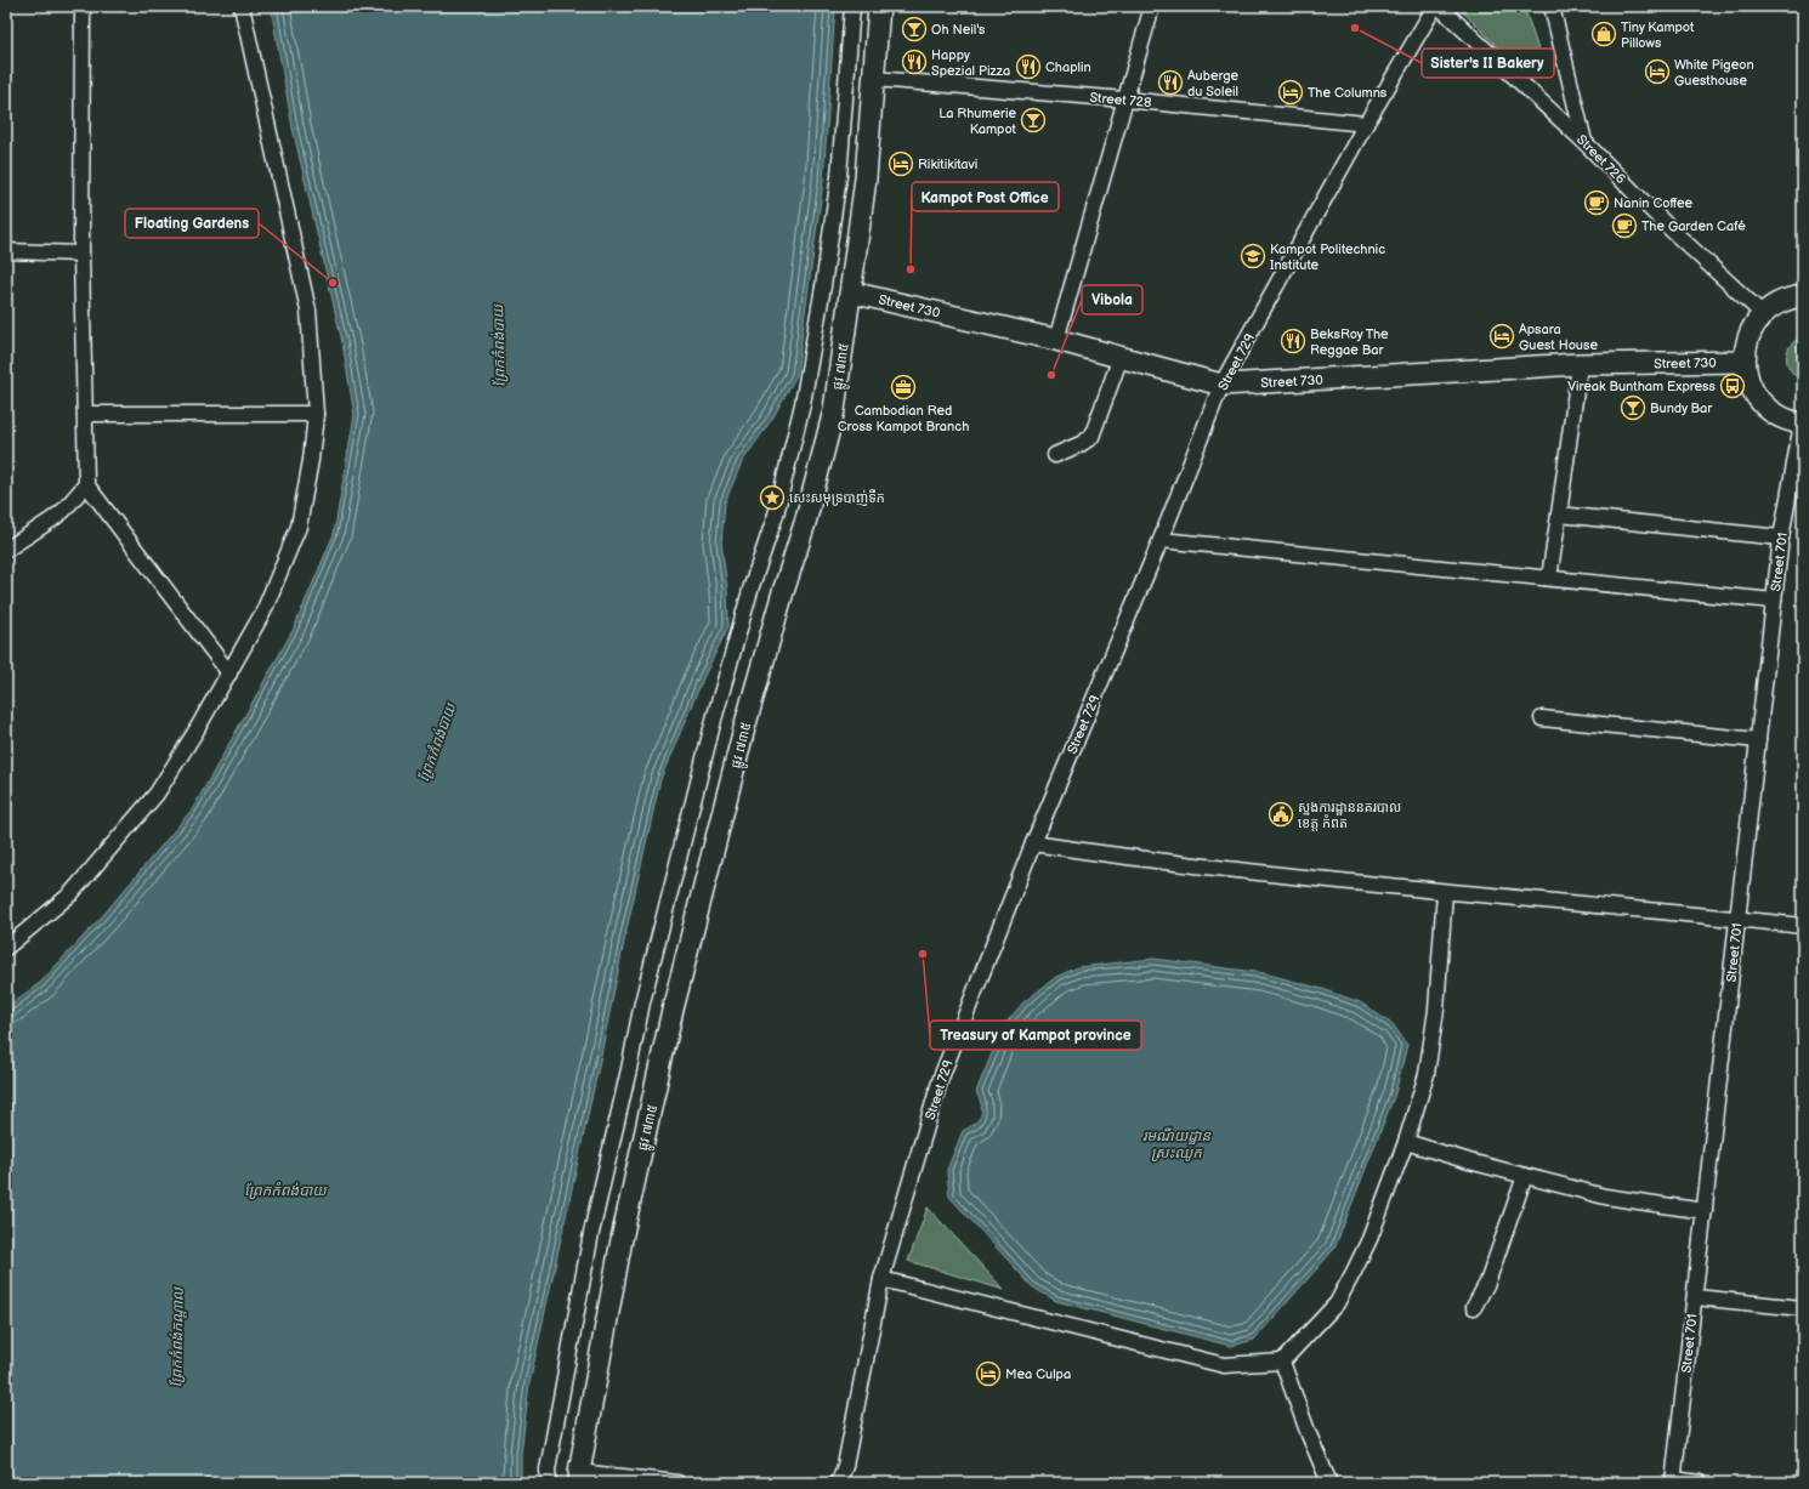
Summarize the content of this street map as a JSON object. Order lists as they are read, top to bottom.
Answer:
{
  "streets": {
    "street": [
      "Street 728",
      "Street 726",
      "Street 730",
      "Street 729",
      "ផ្លូវ ៧៣៥",
      "Street 701"
    ]
  },
  "crossings": [
    ["Street 728", "Street 729"],
    ["Street 728", "ផ្លូវ ៧៣៥"],
    ["Street 726", "Street 729"],
    ["Street 730", "Street 729"],
    ["Street 730", "ផ្លូវ ៧៣៥"]
  ],
  "water": ["ព្រែកកំពង់បាយ", "រមណីយដ្ឋាន ស្រះឈូក", "ព្រែកកំពង់កណ្តាល"],
  "places": {
    "other": [
      "Sister's II Bakery",
      "Kampot Post Office",
      "Floating Gardens",
      "Vibola",
      "Treasury of Kampot province"
    ],
    "bar": ["Oh Neil's", "La Rhumerie Kampot", "Bundy Bar"],
    "shop": ["Tiny Kampot Pillows"],
    "restaurant": [
      "Happy Spezial Pizza",
      "Chaplin",
      "Auberge du Soleil",
      "BeksRoy The Reggae Bar"
    ],
    "hotel": [
      "White Pigeon Guesthouse",
      "The Columns",
      "Rikitikitavi",
      "Apsara Guest House",
      "Mea Culpa"
    ],
    "cafe": ["Nanin Coffee", "The Garden Café"],
    "school or university": ["Kampot Politechnic Institute"],
    "bus stop": ["Vireak Buntham Express"],
    "office": ["Cambodian Red Cross Kampot Branch"],
    "place": ["សេះសមុទ្របាញ់ទឹក"],
    "public building": ["ស្នងការដ្ឋាននគរបាល ខេត្ត កំពត"]
  }
}
